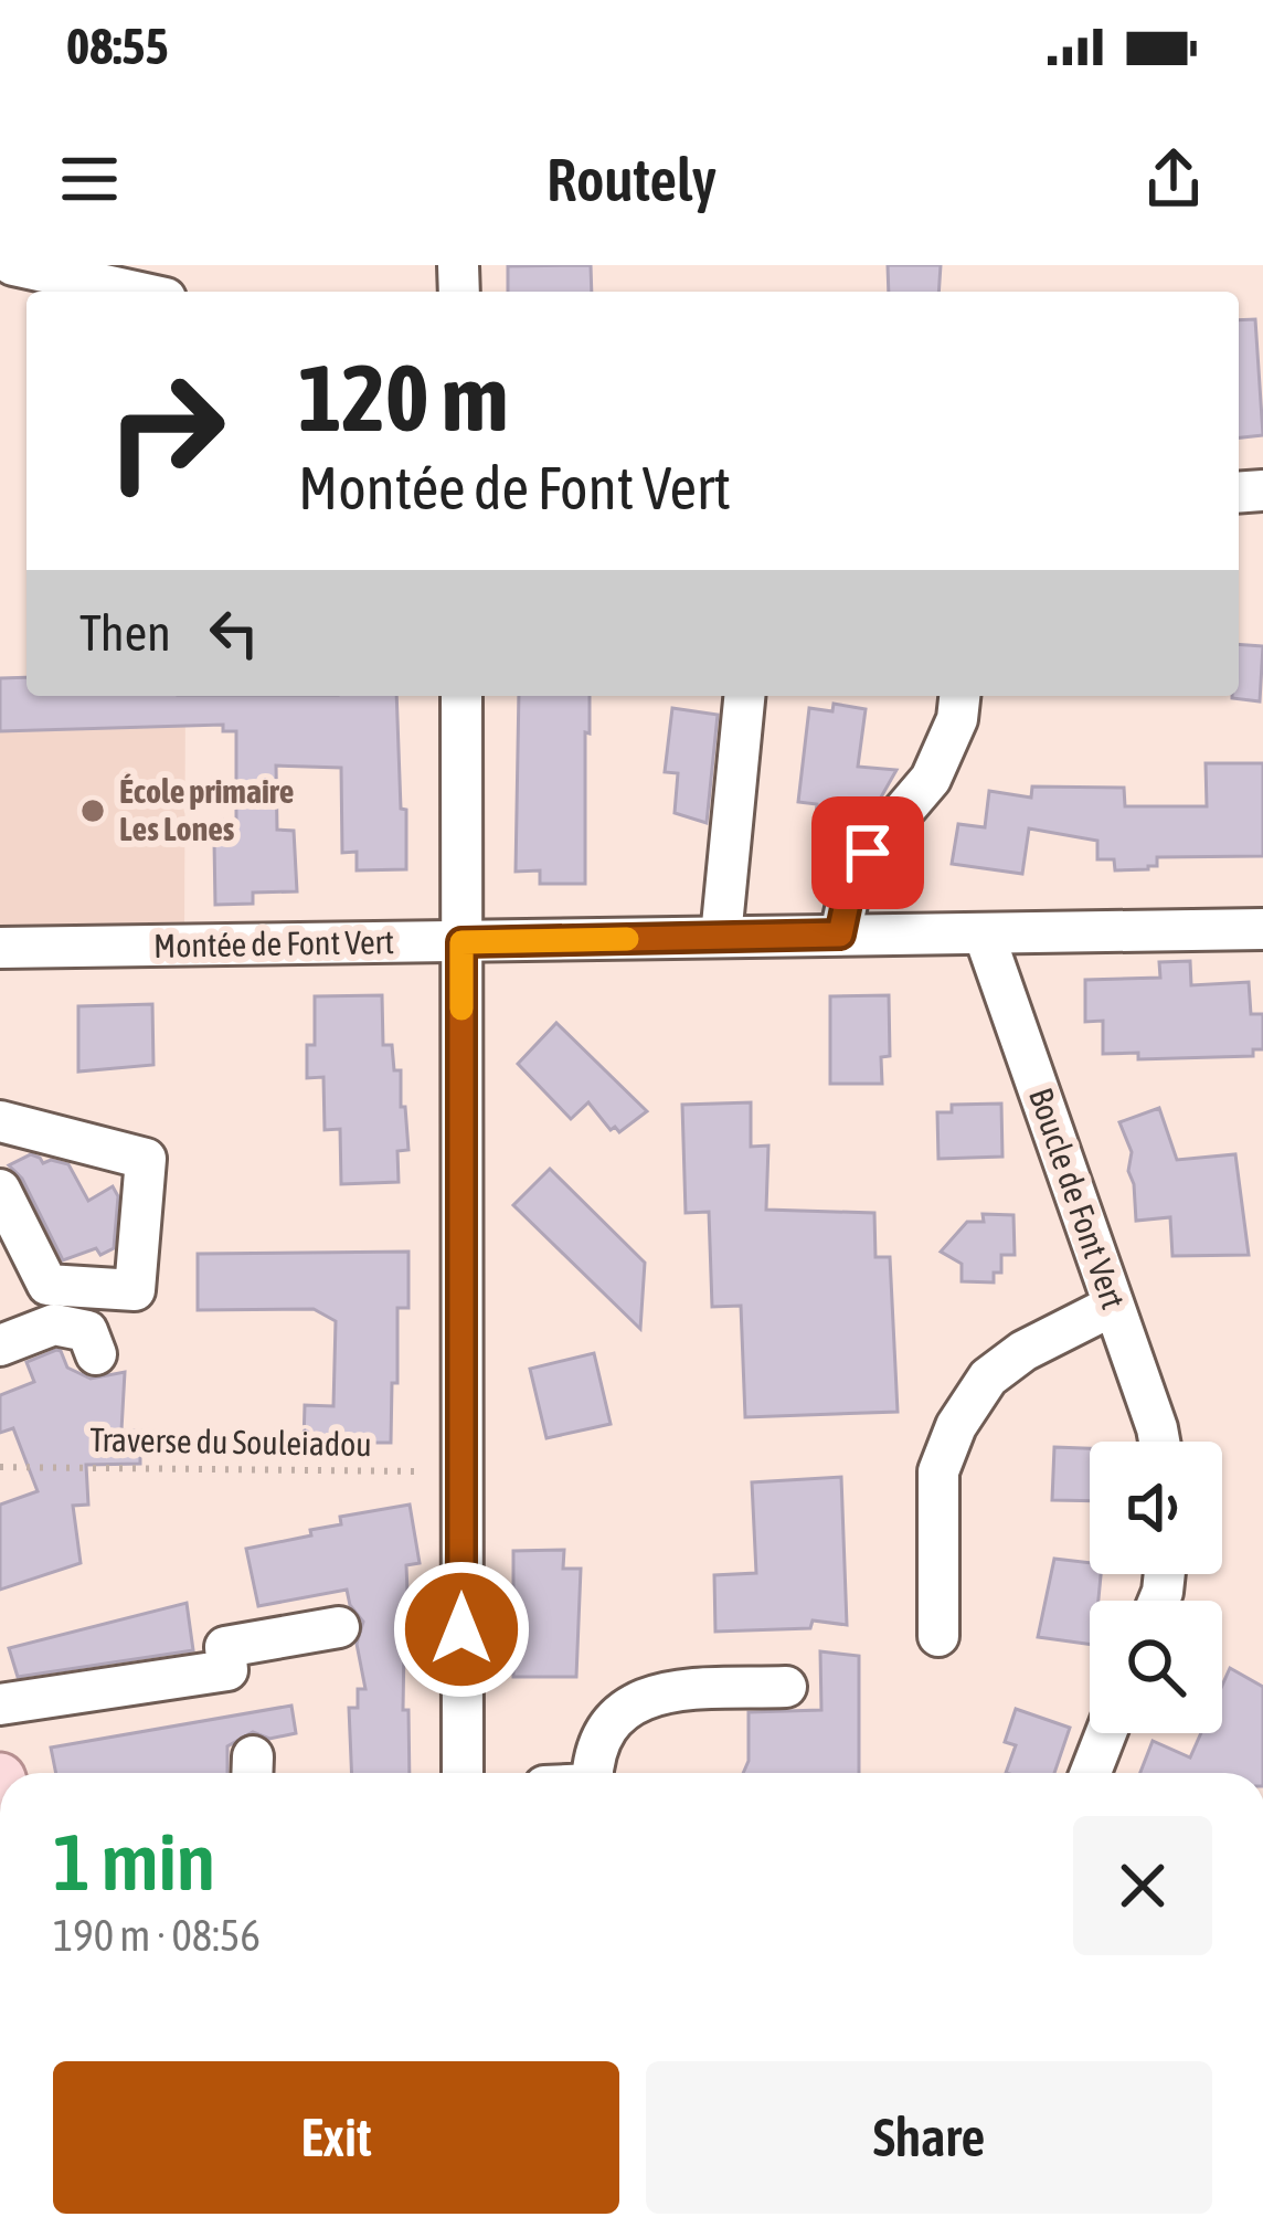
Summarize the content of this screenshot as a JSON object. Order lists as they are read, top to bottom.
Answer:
{
  "streets": {
    "street": ["Montée de Font Vert", "Boucle de Font Vert"],
    "path": ["Traverse du Souleiadou"]
  },
  "crossings": [
    ["Montée de Font Vert", "Boucle de Font Vert"]
  ],
  "places": ["École primaire Les Lones"],
  "page": {
    "status": "08:55",
    "header": "Routely",
    "turn": ["120 m", "Montée de Font Vert"],
    "then": "Then",
    "heading": ["1 min", "190 m · 08:56"],
    "buttons": ["Exit", "Share"]
  }
}
